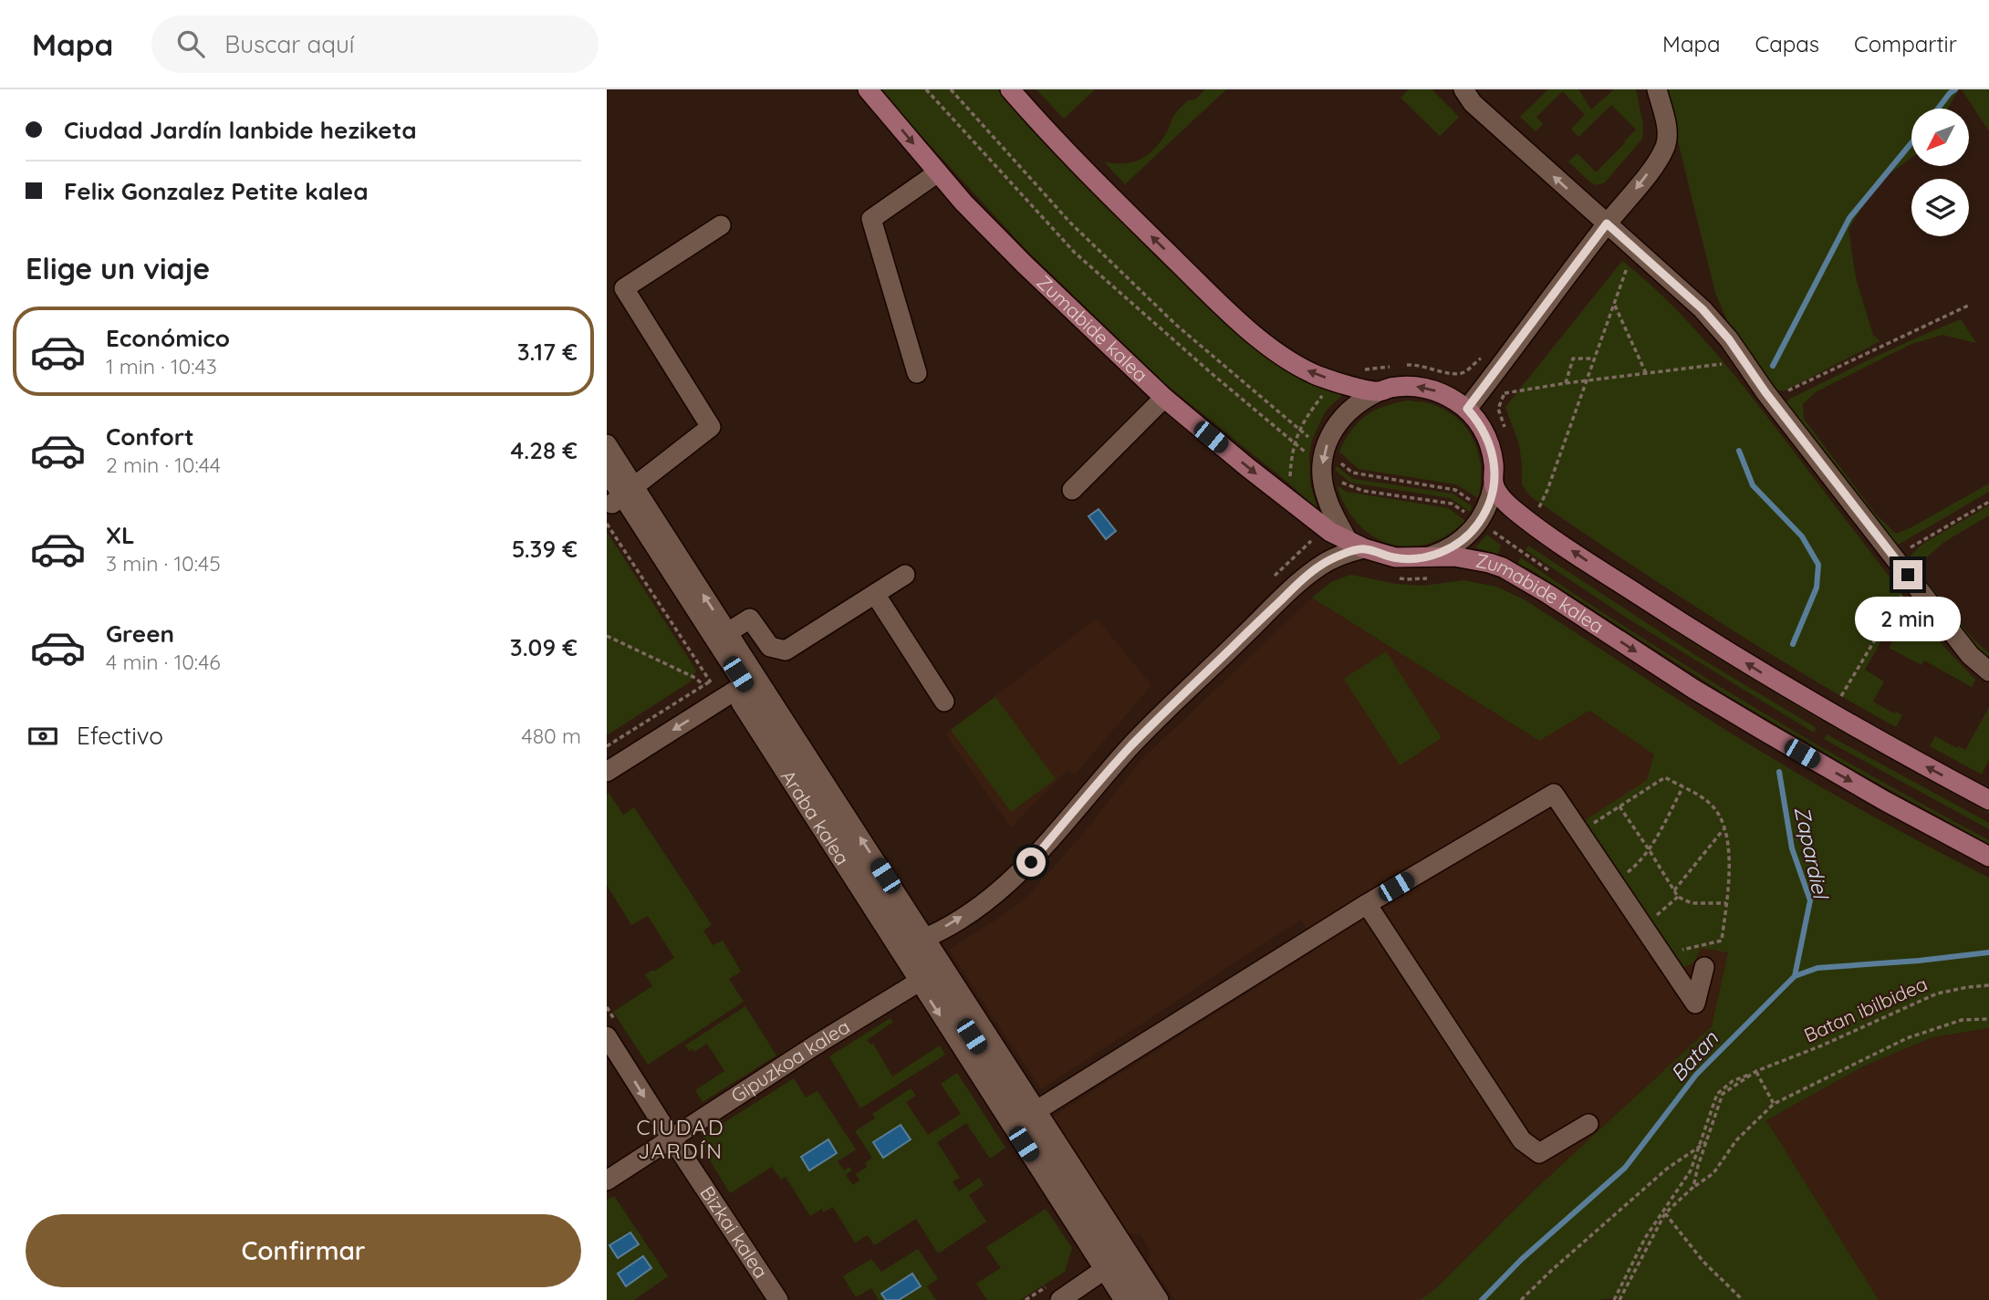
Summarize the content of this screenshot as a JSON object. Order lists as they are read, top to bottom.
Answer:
{
  "streets": {
    "main road": ["Zumabide kalea"],
    "street": ["Araba kalea", "Gipuzkoa kalea", "Bizkai kalea"],
    "path": ["Batan ibilbidea"]
  },
  "crossings": [
    ["Araba kalea", "Gipuzkoa kalea"],
    ["Gipuzkoa kalea", "Bizkai kalea"]
  ],
  "one_way": ["Bizkai kalea"],
  "districts": ["CIUDAD JARDÍN"],
  "water": ["Zapardiel", "Batan"],
  "north": "bottom left",
  "page": {
    "header": "Mapa",
    "search": "Buscar aquí",
    "nav": ["Mapa", "Capas", "Compartir"],
    "banner": ["Ciudad Jardín lanbide heziketa", "Felix Gonzalez Petite kalea"],
    "heading": "Elige un viaje",
    "list": [
      {
        "name": "Económico",
        "note": "1 min · 10:43",
        "value": "3.17 €"
      },
      {
        "name": "Confort",
        "note": "2 min · 10:44",
        "value": "4.28 €"
      },
      {
        "name": "XL",
        "note": "3 min · 10:45",
        "value": "5.39 €"
      },
      {
        "name": "Green",
        "note": "4 min · 10:46",
        "value": "3.09 €"
      }
    ],
    "bubble": "2 min",
    "pay": ["Efectivo", "480 m"],
    "buttons": "Confirmar"
  }
}
